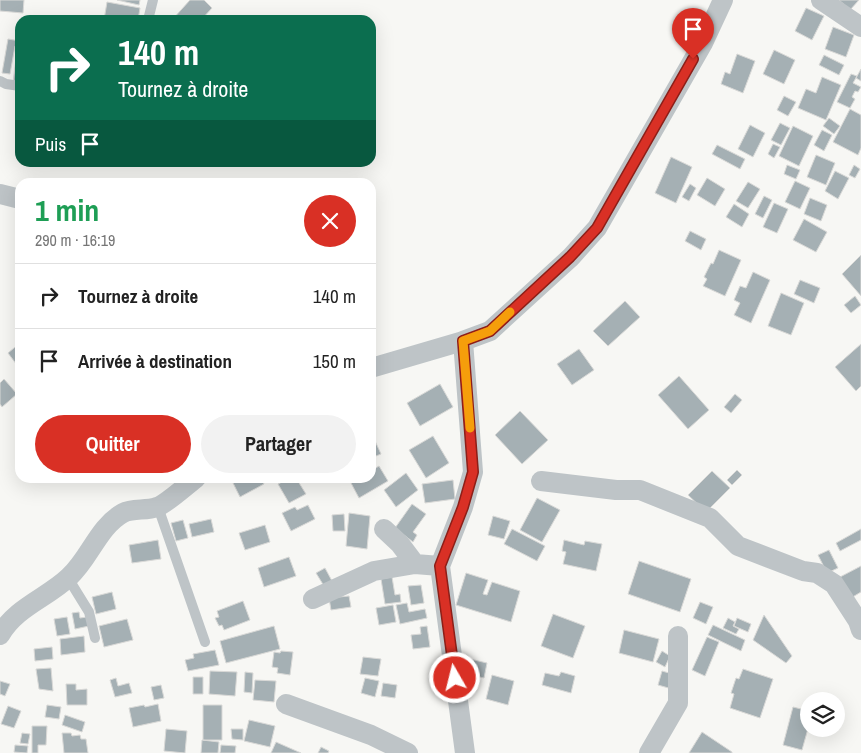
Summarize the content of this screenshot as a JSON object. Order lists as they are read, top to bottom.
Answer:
{
  "page": {
    "turn": ["140 m", "Tournez à droite"],
    "then": "Puis",
    "heading": ["1 min", "290 m · 16:19"],
    "list": [
      {
        "name": "Tournez à droite",
        "value": "140 m"
      },
      {
        "name": "Arrivée à destination",
        "value": "150 m"
      }
    ],
    "buttons": ["Quitter", "Partager"]
  }
}
